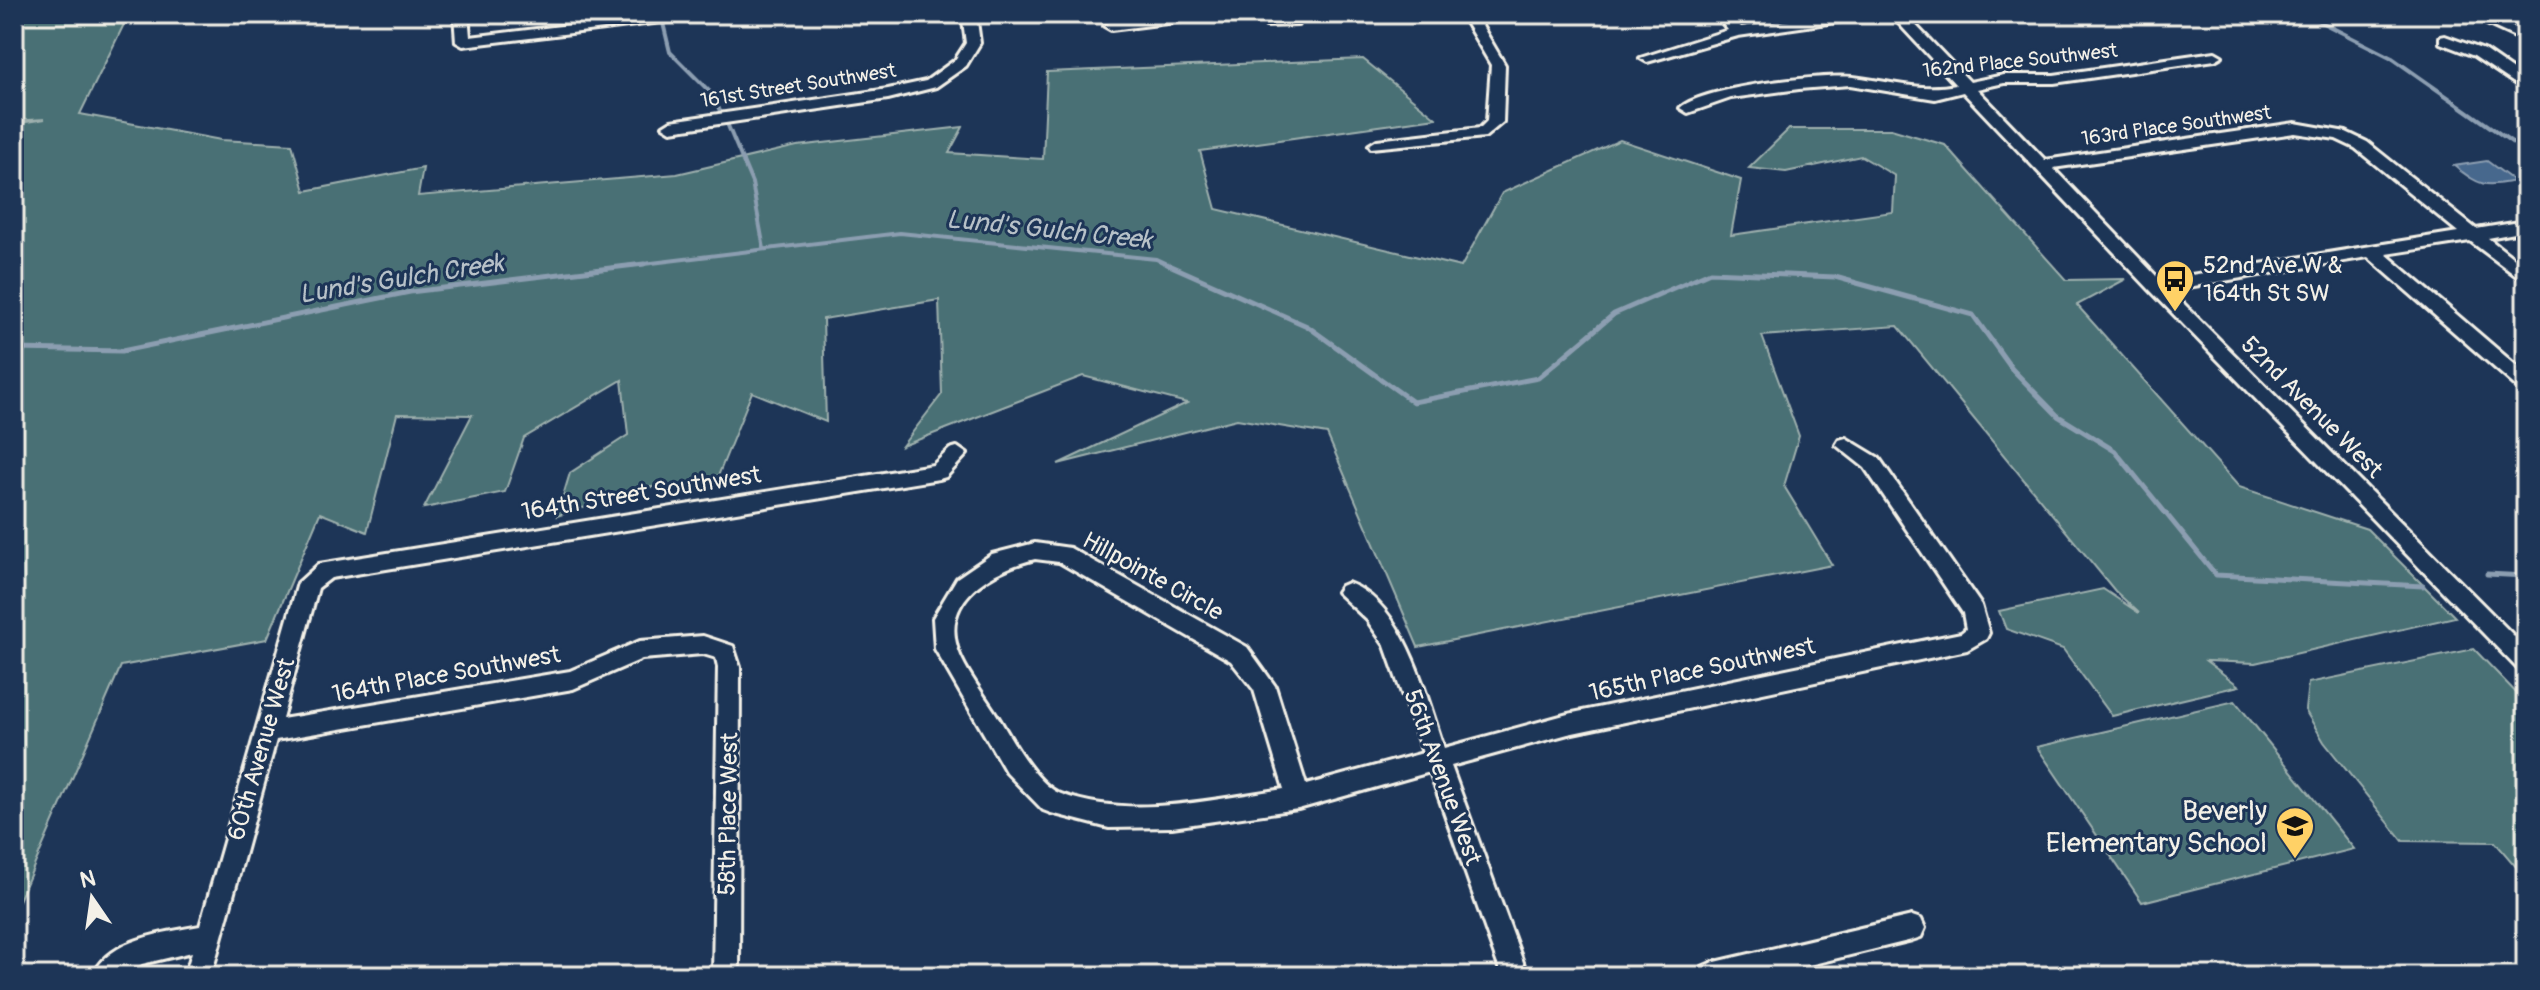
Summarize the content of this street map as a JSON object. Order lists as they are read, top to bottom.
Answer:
{
  "streets": {
    "street": [
      "162nd Place Southwest",
      "161st Street Southwest",
      "163rd Place Southwest",
      "52nd Avenue West",
      "164th Street Southwest",
      "Hillpointe Circle",
      "165th Place Southwest",
      "164th Place Southwest",
      "60th Avenue West",
      "56th Avenue West",
      "58th Place West"
    ]
  },
  "crossings": [
    ["162nd Place Southwest", "52nd Avenue West"],
    ["163rd Place Southwest", "52nd Avenue West"],
    ["164th Street Southwest", "60th Avenue West"],
    ["Hillpointe Circle", "165th Place Southwest"],
    ["Hillpointe Circle", "56th Avenue West"],
    ["165th Place Southwest", "56th Avenue West"],
    ["164th Place Southwest", "60th Avenue West"],
    ["164th Place Southwest", "58th Place West"]
  ],
  "water": ["Lund's Gulch Creek"],
  "places": {
    "bus stop": ["52nd Ave W & 164th St SW"],
    "school or university": ["Beverly Elementary School"]
  },
  "north": "top"
}
